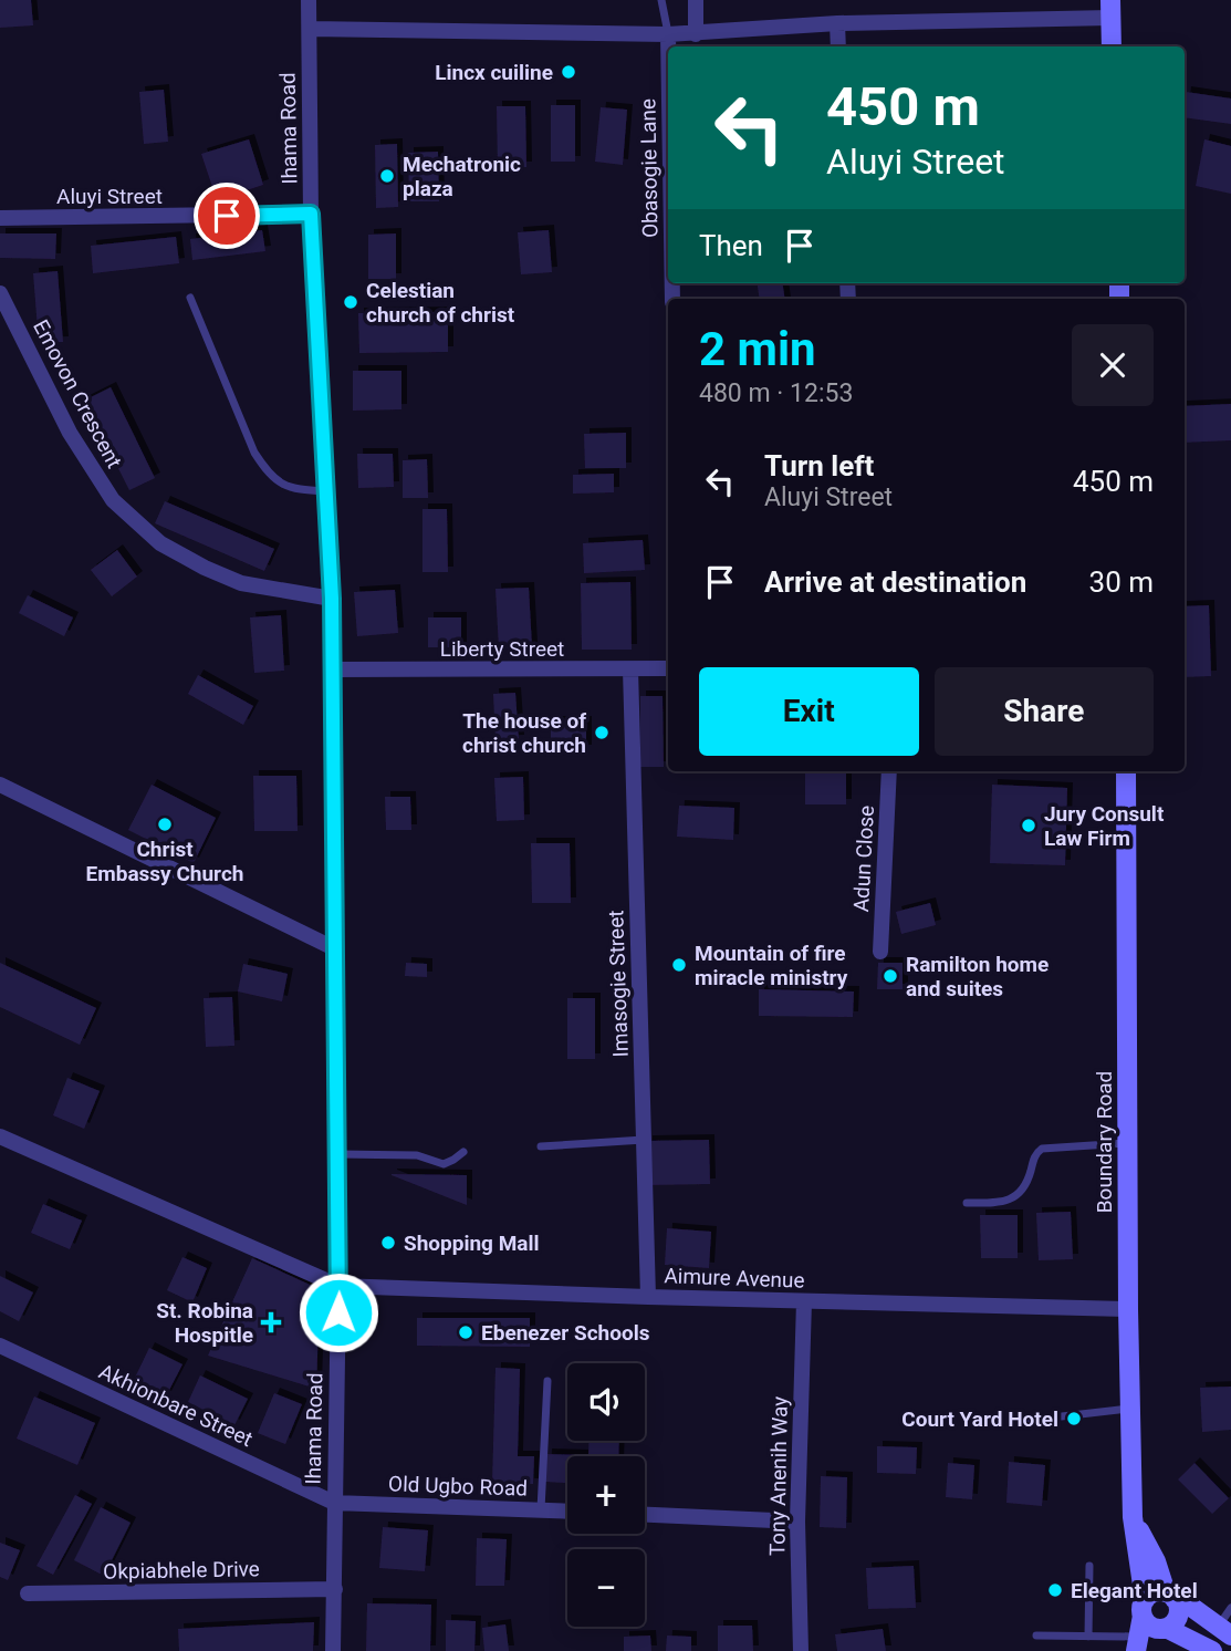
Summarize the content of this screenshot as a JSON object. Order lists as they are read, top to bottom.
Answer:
{
  "streets": {
    "street": [
      "Ihama Road",
      "Obasogie Lane",
      "Aluyi Street",
      "Emovon Crescent",
      "Liberty Street",
      "Adun Close",
      "Imasogie Street",
      "Boundary Road",
      "Aimure Avenue",
      "Akhionbare Street",
      "Tony Anenih Way",
      "Old Ugbo Road",
      "Okpiabhele Drive"
    ]
  },
  "crossings": [
    ["Ihama Road", "Aluyi Street"],
    ["Ihama Road", "Emovon Crescent"],
    ["Ihama Road", "Liberty Street"],
    ["Ihama Road", "Aimure Avenue"],
    ["Ihama Road", "Akhionbare Street"],
    ["Ihama Road", "Old Ugbo Road"],
    ["Ihama Road", "Okpiabhele Drive"],
    ["Liberty Street", "Imasogie Street"],
    ["Imasogie Street", "Aimure Avenue"],
    ["Boundary Road", "Aimure Avenue"],
    ["Aimure Avenue", "Tony Anenih Way"],
    ["Akhionbare Street", "Old Ugbo Road"]
  ],
  "places": {
    "other": [
      "Lincx cuiline",
      "Mechatronic plaza",
      "Celestian church of christ",
      "The house of christ church",
      "Christ Embassy Church",
      "Jury Consult Law Firm",
      "Mountain of fire miracle ministry",
      "Ramilton home and suites",
      "Shopping Mall",
      "Ebenezer Schools",
      "Court Yard Hotel",
      "Elegant Hotel"
    ],
    "health": ["St. Robina Hospitle"]
  },
  "page": {
    "turn": ["450 m", "Aluyi Street"],
    "then": "Then",
    "heading": ["2 min", "480 m · 12:53"],
    "list": [
      {
        "name": "Turn left",
        "note": "Aluyi Street",
        "value": "450 m"
      },
      {
        "name": "Arrive at destination",
        "value": "30 m"
      }
    ],
    "buttons": ["Exit", "Share"],
    "map_buttons": ["+", "−"]
  }
}
